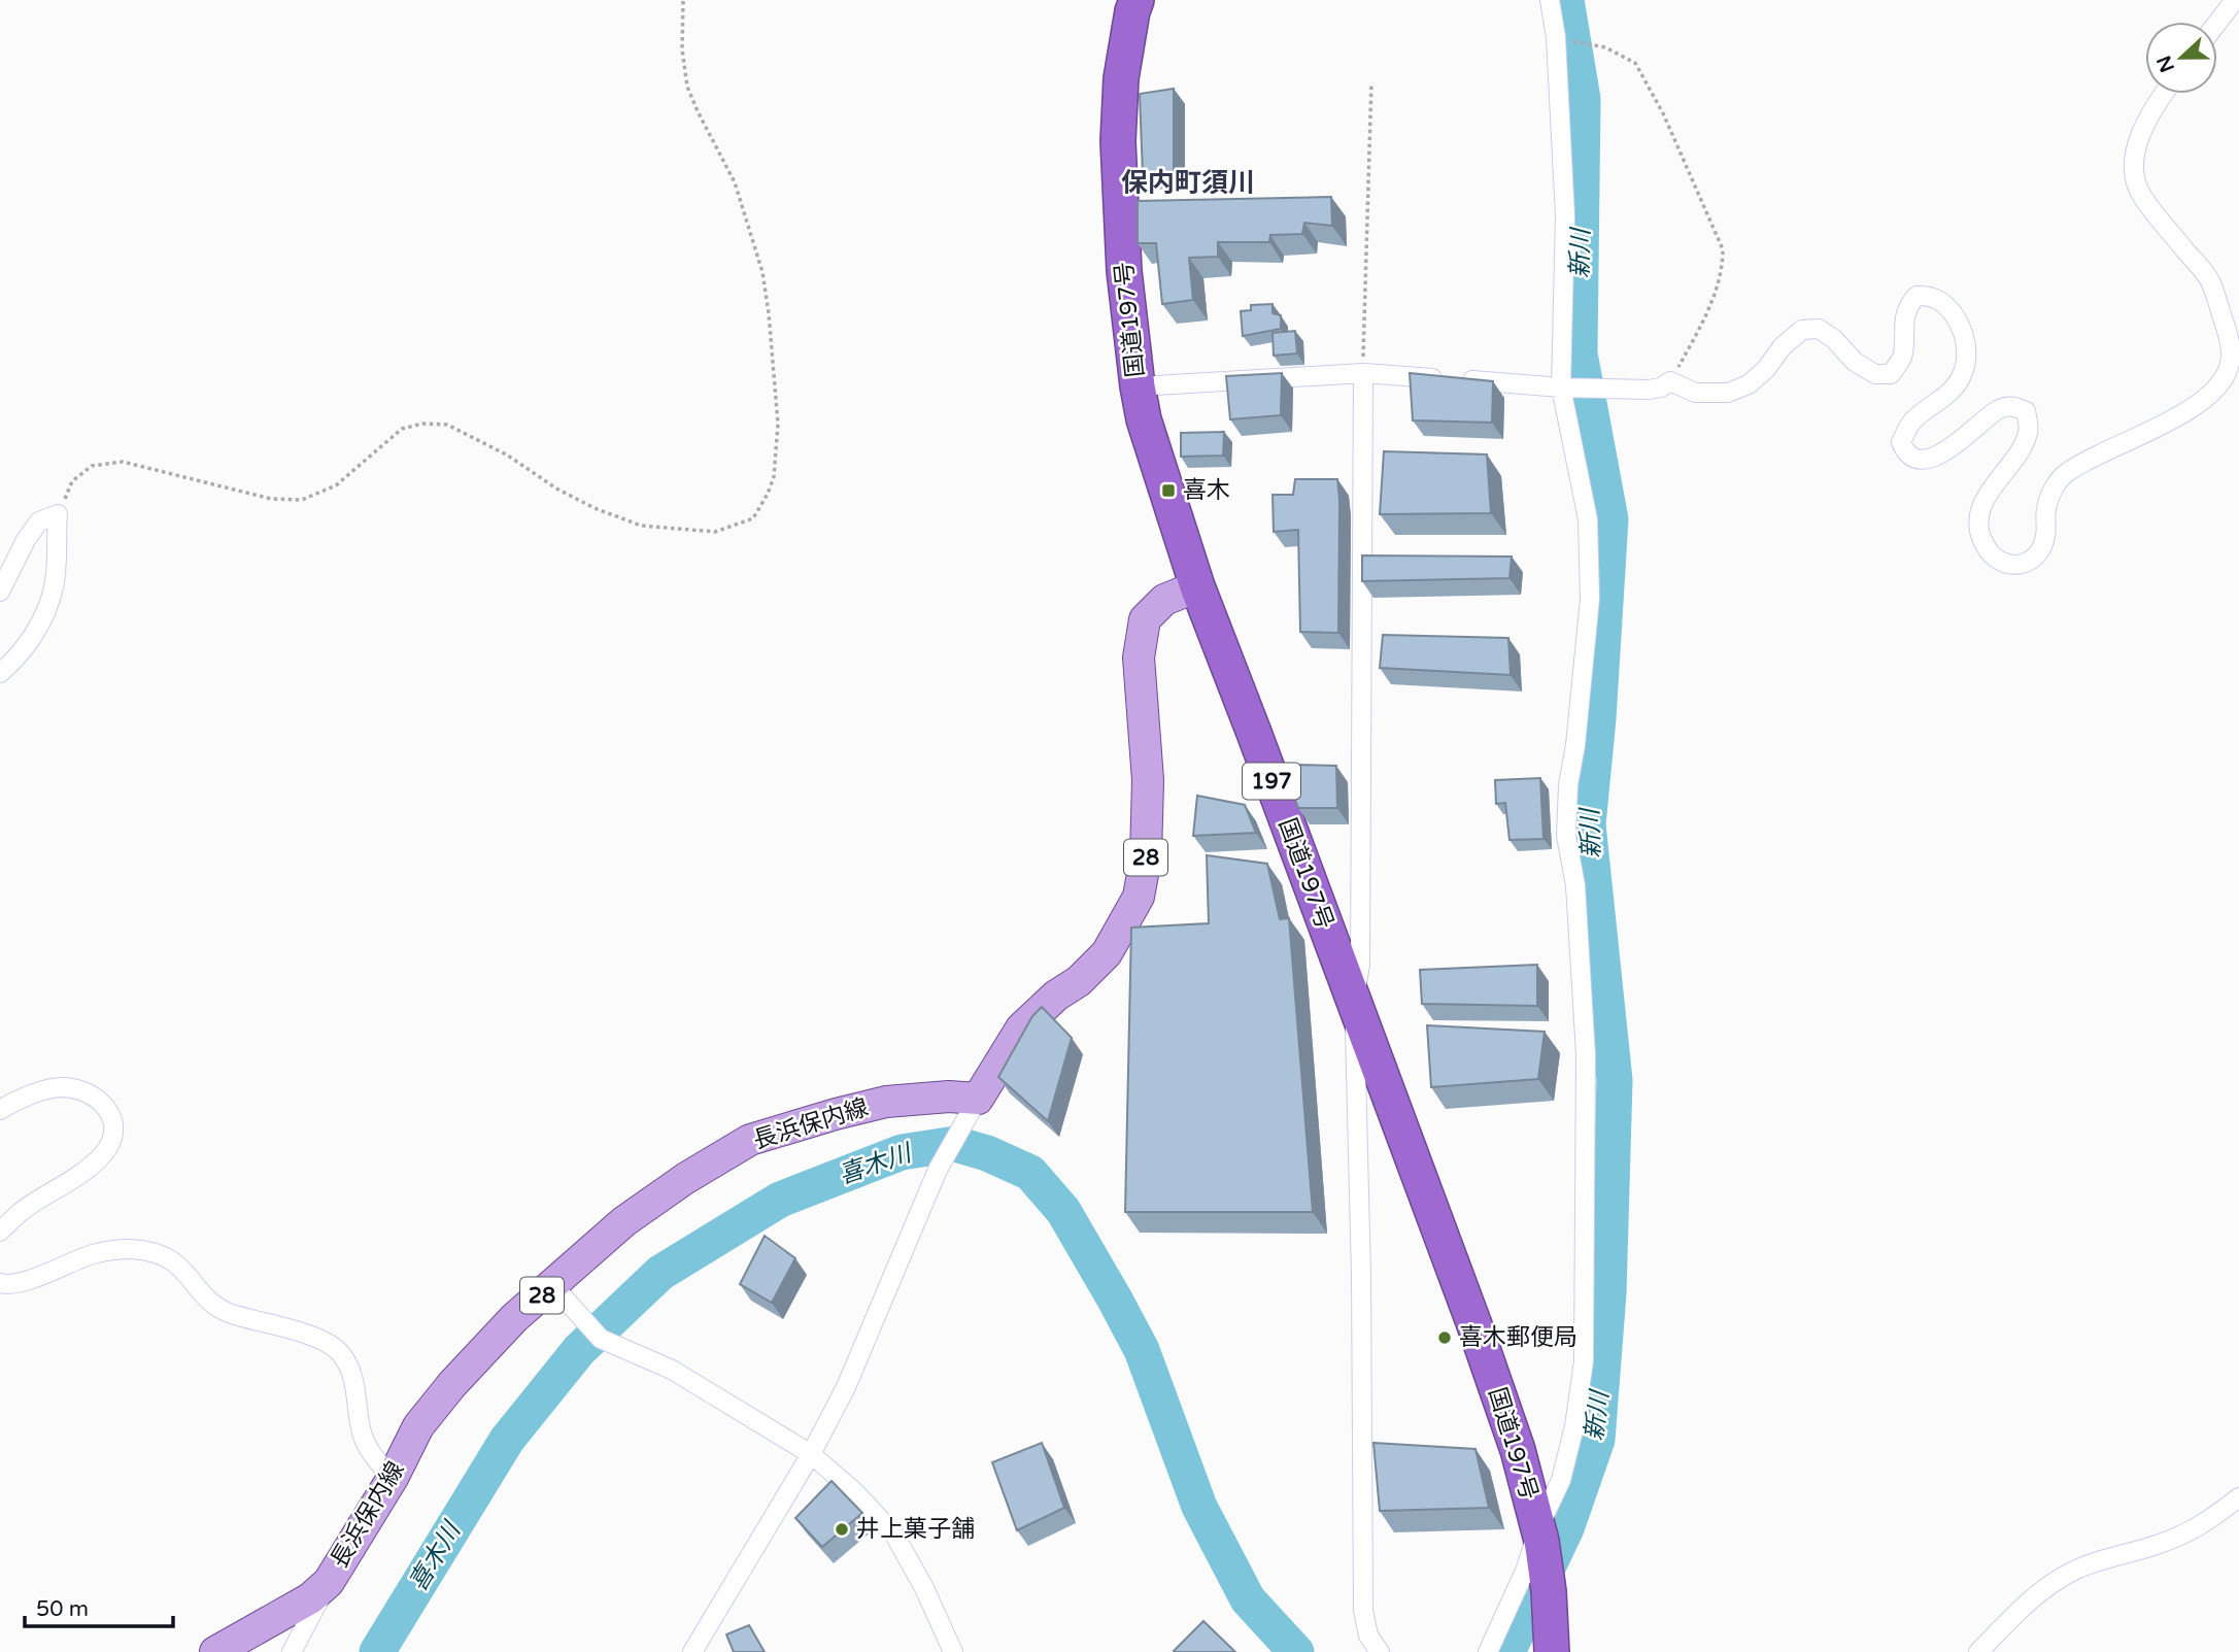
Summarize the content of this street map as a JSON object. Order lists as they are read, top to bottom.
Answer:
{
  "streets": {
    "highway": ["国道197号", "197"],
    "main road": ["28", "長浜保内線"]
  },
  "crossings": [
    ["国道197号", "28"],
    ["28", "長浜保内線"]
  ],
  "districts": ["保内町須川"],
  "water": ["新川", "喜木川"],
  "places": {
    "transit": ["喜木"],
    "other": ["喜木郵便局", "井上菓子舗"]
  },
  "scale_bar": "50 m",
  "north": "left"
}
